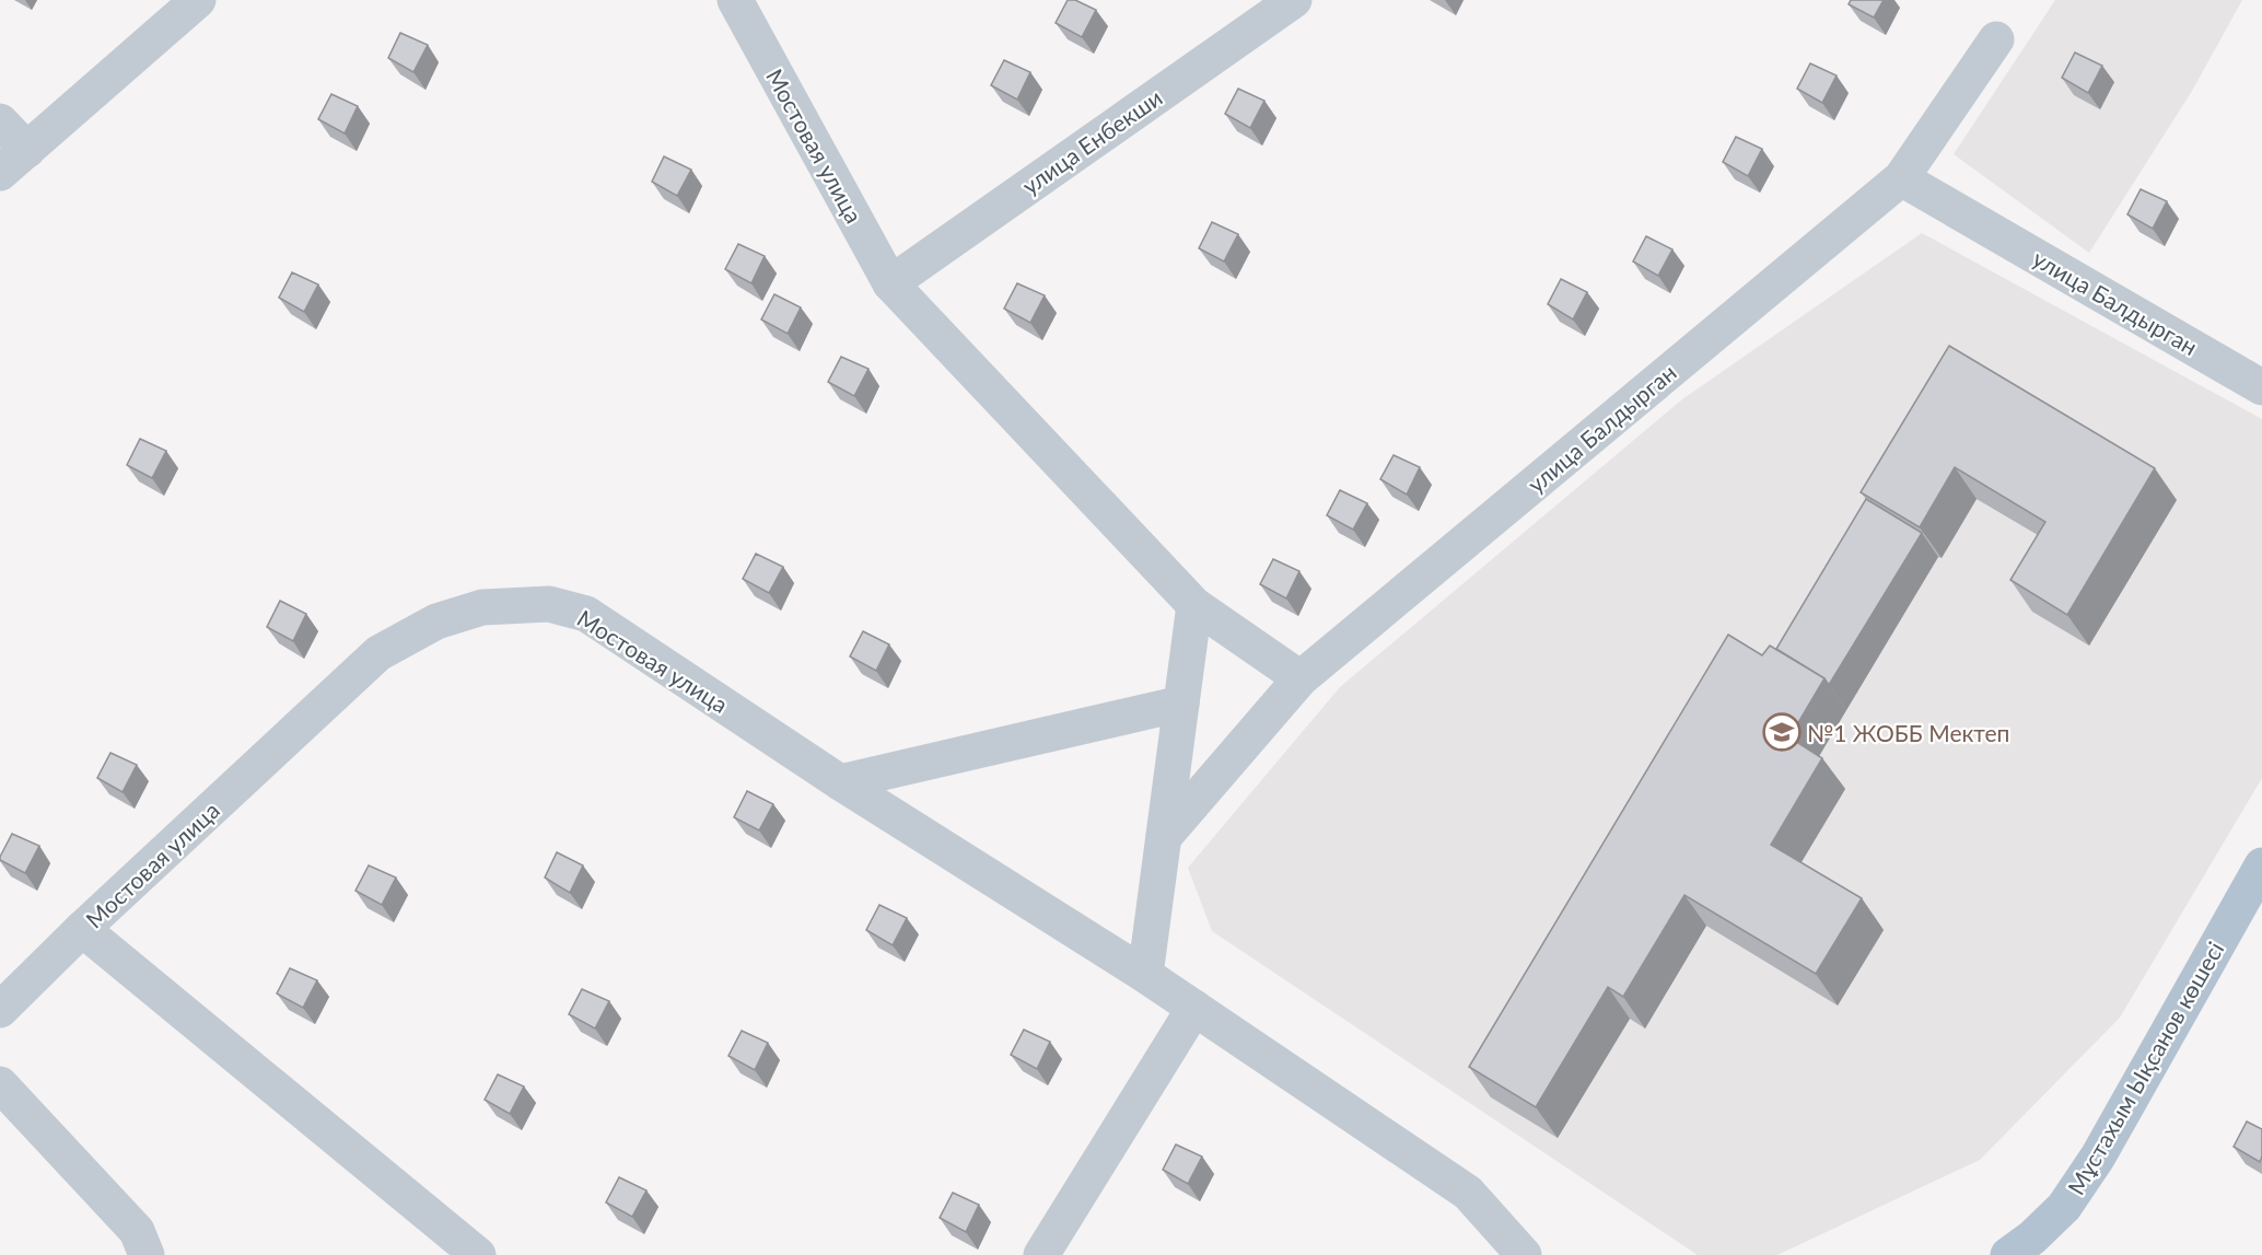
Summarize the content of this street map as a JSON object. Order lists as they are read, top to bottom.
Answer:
{
  "streets": {
    "main road": ["Мұстахым Ықсанов көшесі"],
    "street": ["улица Енбекши", "Мостовая улица", "улица Балдырган"]
  },
  "crossings": [
    ["улица Енбекши", "Мостовая улица"],
    ["Мостовая улица", "улица Балдырган"]
  ],
  "places": {
    "school or university": ["№1 ЖОББ Мектеп"]
  }
}
